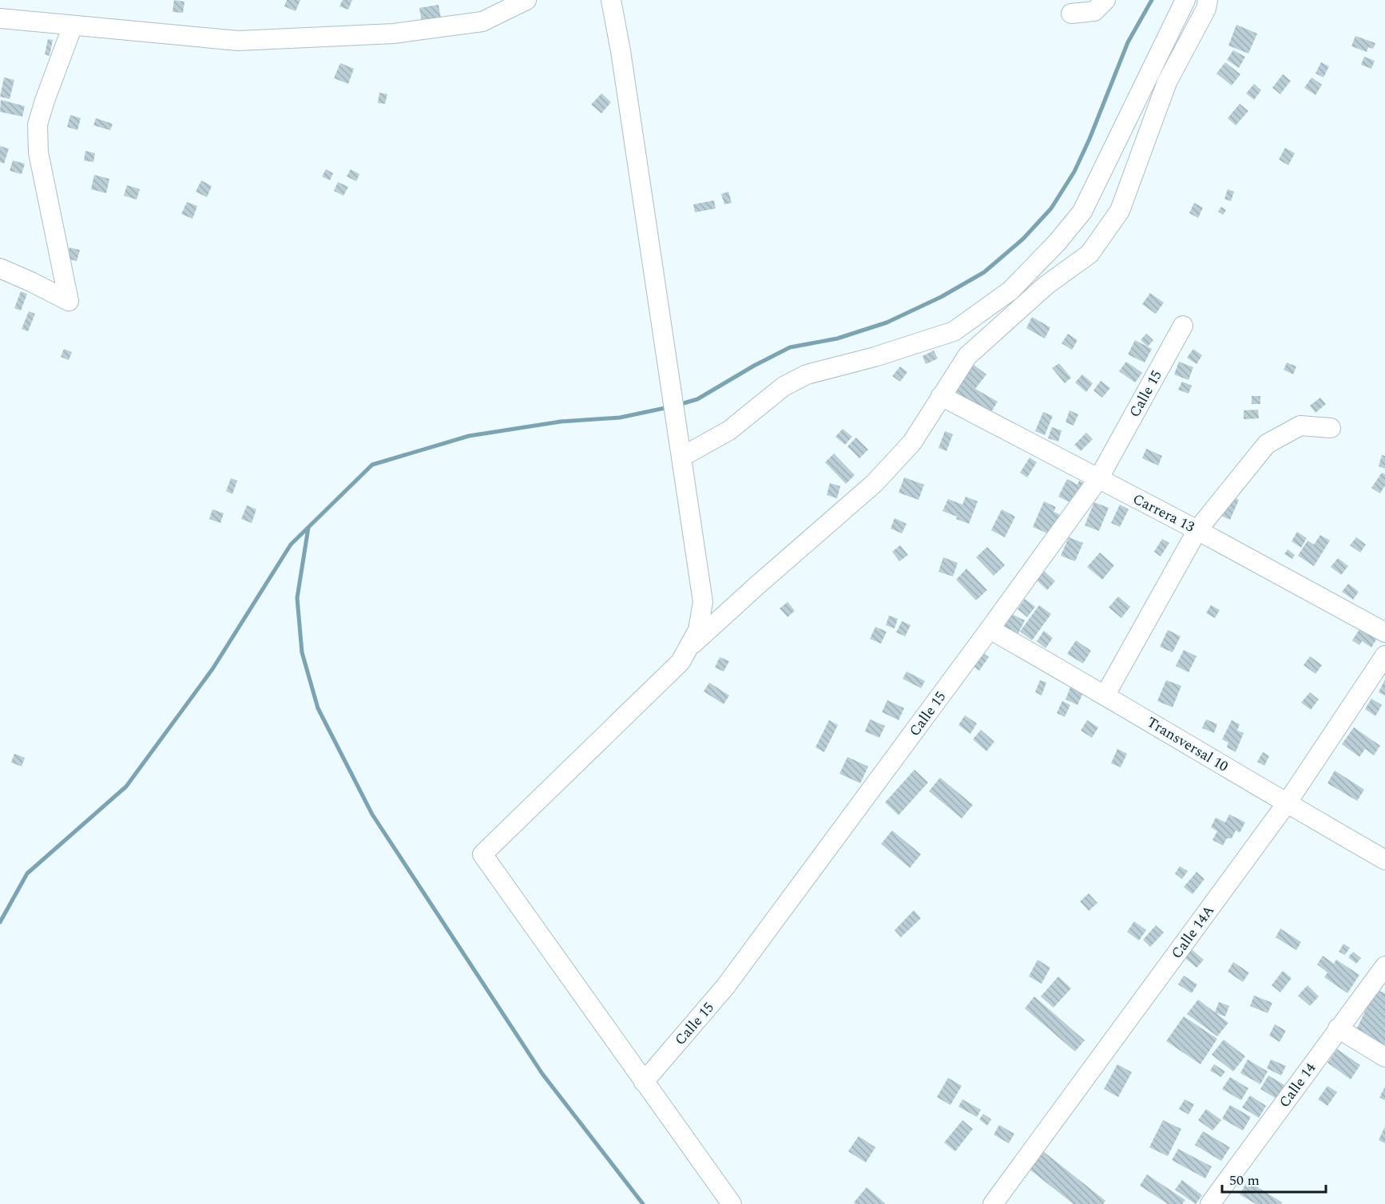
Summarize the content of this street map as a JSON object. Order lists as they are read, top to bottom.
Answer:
{
  "streets": {
    "street": [
      "Calle 15",
      "Carrera 13",
      "Transversal 10",
      "Calle 14A",
      "Calle 14"
    ]
  },
  "crossings": [
    ["Calle 15", "Carrera 13"],
    ["Calle 15", "Transversal 10"],
    ["Transversal 10", "Calle 14A"]
  ],
  "scale_bar": "50 m"
}
